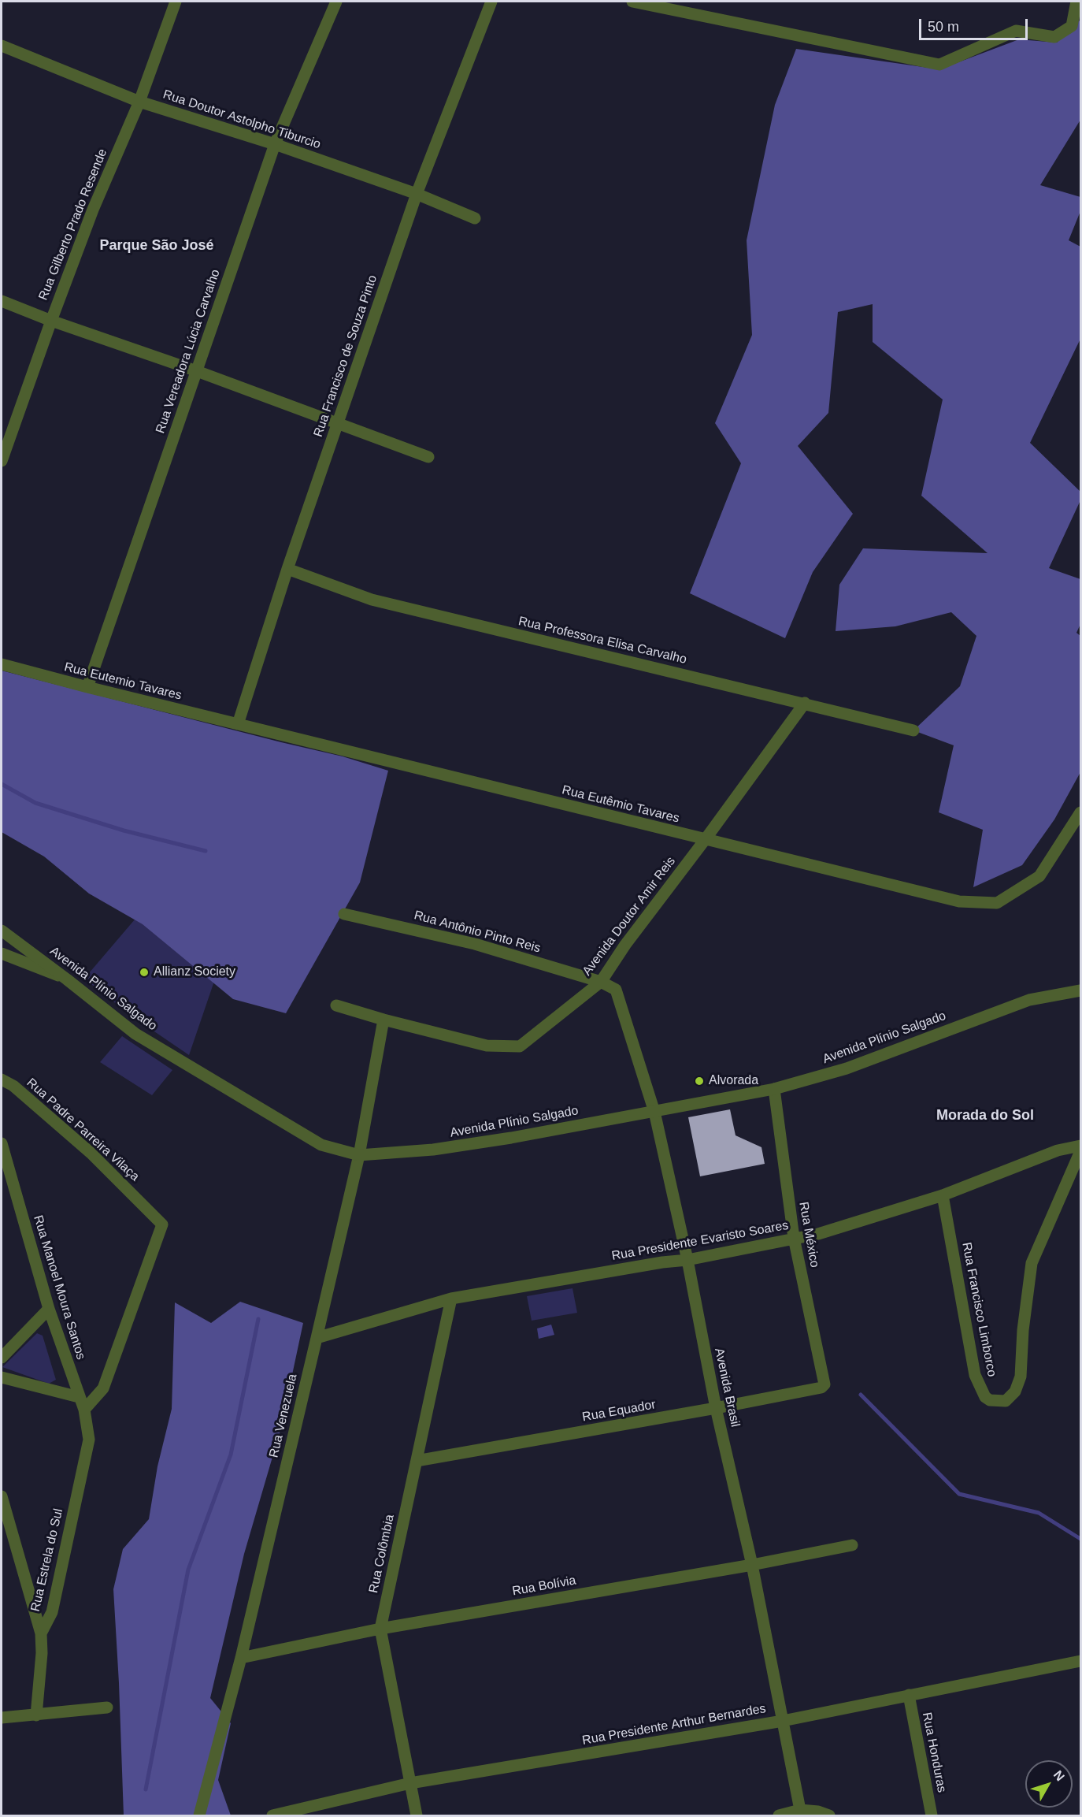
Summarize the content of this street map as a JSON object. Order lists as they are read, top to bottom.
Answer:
{
  "streets": {
    "street": [
      "Rua Doutor Astolpho Tiburcio",
      "Rua Gilberto Prado Resende",
      "Rua Vereadora Lúcia Carvalho",
      "Rua Francisco de Souza Pinto",
      "Rua Professora Elisa Carvalho",
      "Rua Eutemio Tavares",
      "Rua Eutêmio Tavares",
      "Avenida Doutor Amir Reis",
      "Rua Antônio Pinto Reis",
      "Avenida Plínio Salgado",
      "Rua Padre Parreira Vilaça",
      "Rua México",
      "Rua Presidente Evaristo Soares",
      "Rua Manoel Moura Santos",
      "Rua Francisco Limborco",
      "Avenida Brasil",
      "Rua Equador",
      "Rua Venezuela",
      "Rua Colômbia",
      "Rua Estrela do Sul",
      "Rua Bolívia",
      "Rua Presidente Arthur Bernardes",
      "Rua Honduras"
    ]
  },
  "crossings": [
    ["Rua Doutor Astolpho Tiburcio", "Rua Gilberto Prado Resende"],
    ["Rua Doutor Astolpho Tiburcio", "Rua Vereadora Lúcia Carvalho"],
    ["Rua Doutor Astolpho Tiburcio", "Rua Francisco de Souza Pinto"],
    ["Rua Vereadora Lúcia Carvalho", "Rua Eutemio Tavares"],
    ["Rua Francisco de Souza Pinto", "Rua Professora Elisa Carvalho"],
    ["Rua Francisco de Souza Pinto", "Rua Eutemio Tavares"],
    ["Rua Francisco de Souza Pinto", "Rua Eutêmio Tavares"],
    ["Rua Professora Elisa Carvalho", "Avenida Doutor Amir Reis"],
    ["Rua Eutemio Tavares", "Rua Eutêmio Tavares"],
    ["Rua Eutêmio Tavares", "Avenida Doutor Amir Reis"],
    ["Avenida Doutor Amir Reis", "Rua Antônio Pinto Reis"],
    ["Avenida Doutor Amir Reis", "Avenida Brasil"],
    ["Avenida Doutor Amir Reis", "Rua Venezuela"],
    ["Rua Antônio Pinto Reis", "Avenida Brasil"],
    ["Avenida Plínio Salgado", "Rua México"],
    ["Avenida Plínio Salgado", "Avenida Brasil"],
    ["Avenida Plínio Salgado", "Rua Venezuela"],
    ["Rua Padre Parreira Vilaça", "Rua Manoel Moura Santos"],
    ["Rua México", "Rua Presidente Evaristo Soares"],
    ["Rua México", "Rua Equador"],
    ["Rua Presidente Evaristo Soares", "Rua Francisco Limborco"],
    ["Rua Presidente Evaristo Soares", "Avenida Brasil"],
    ["Rua Presidente Evaristo Soares", "Rua Venezuela"],
    ["Rua Presidente Evaristo Soares", "Rua Colômbia"],
    ["Rua Manoel Moura Santos", "Rua Estrela do Sul"],
    ["Avenida Brasil", "Rua Equador"],
    ["Avenida Brasil", "Rua Bolívia"],
    ["Avenida Brasil", "Rua Presidente Arthur Bernardes"],
    ["Rua Equador", "Rua Colômbia"],
    ["Rua Venezuela", "Rua Bolívia"],
    ["Rua Colômbia", "Rua Bolívia"],
    ["Rua Colômbia", "Rua Presidente Arthur Bernardes"],
    ["Rua Presidente Arthur Bernardes", "Rua Honduras"]
  ],
  "districts": ["Parque São José", "Morada do Sol"],
  "places": ["Allianz Society", "Alvorada"],
  "scale_bar": "50 m",
  "north": "top right"
}
